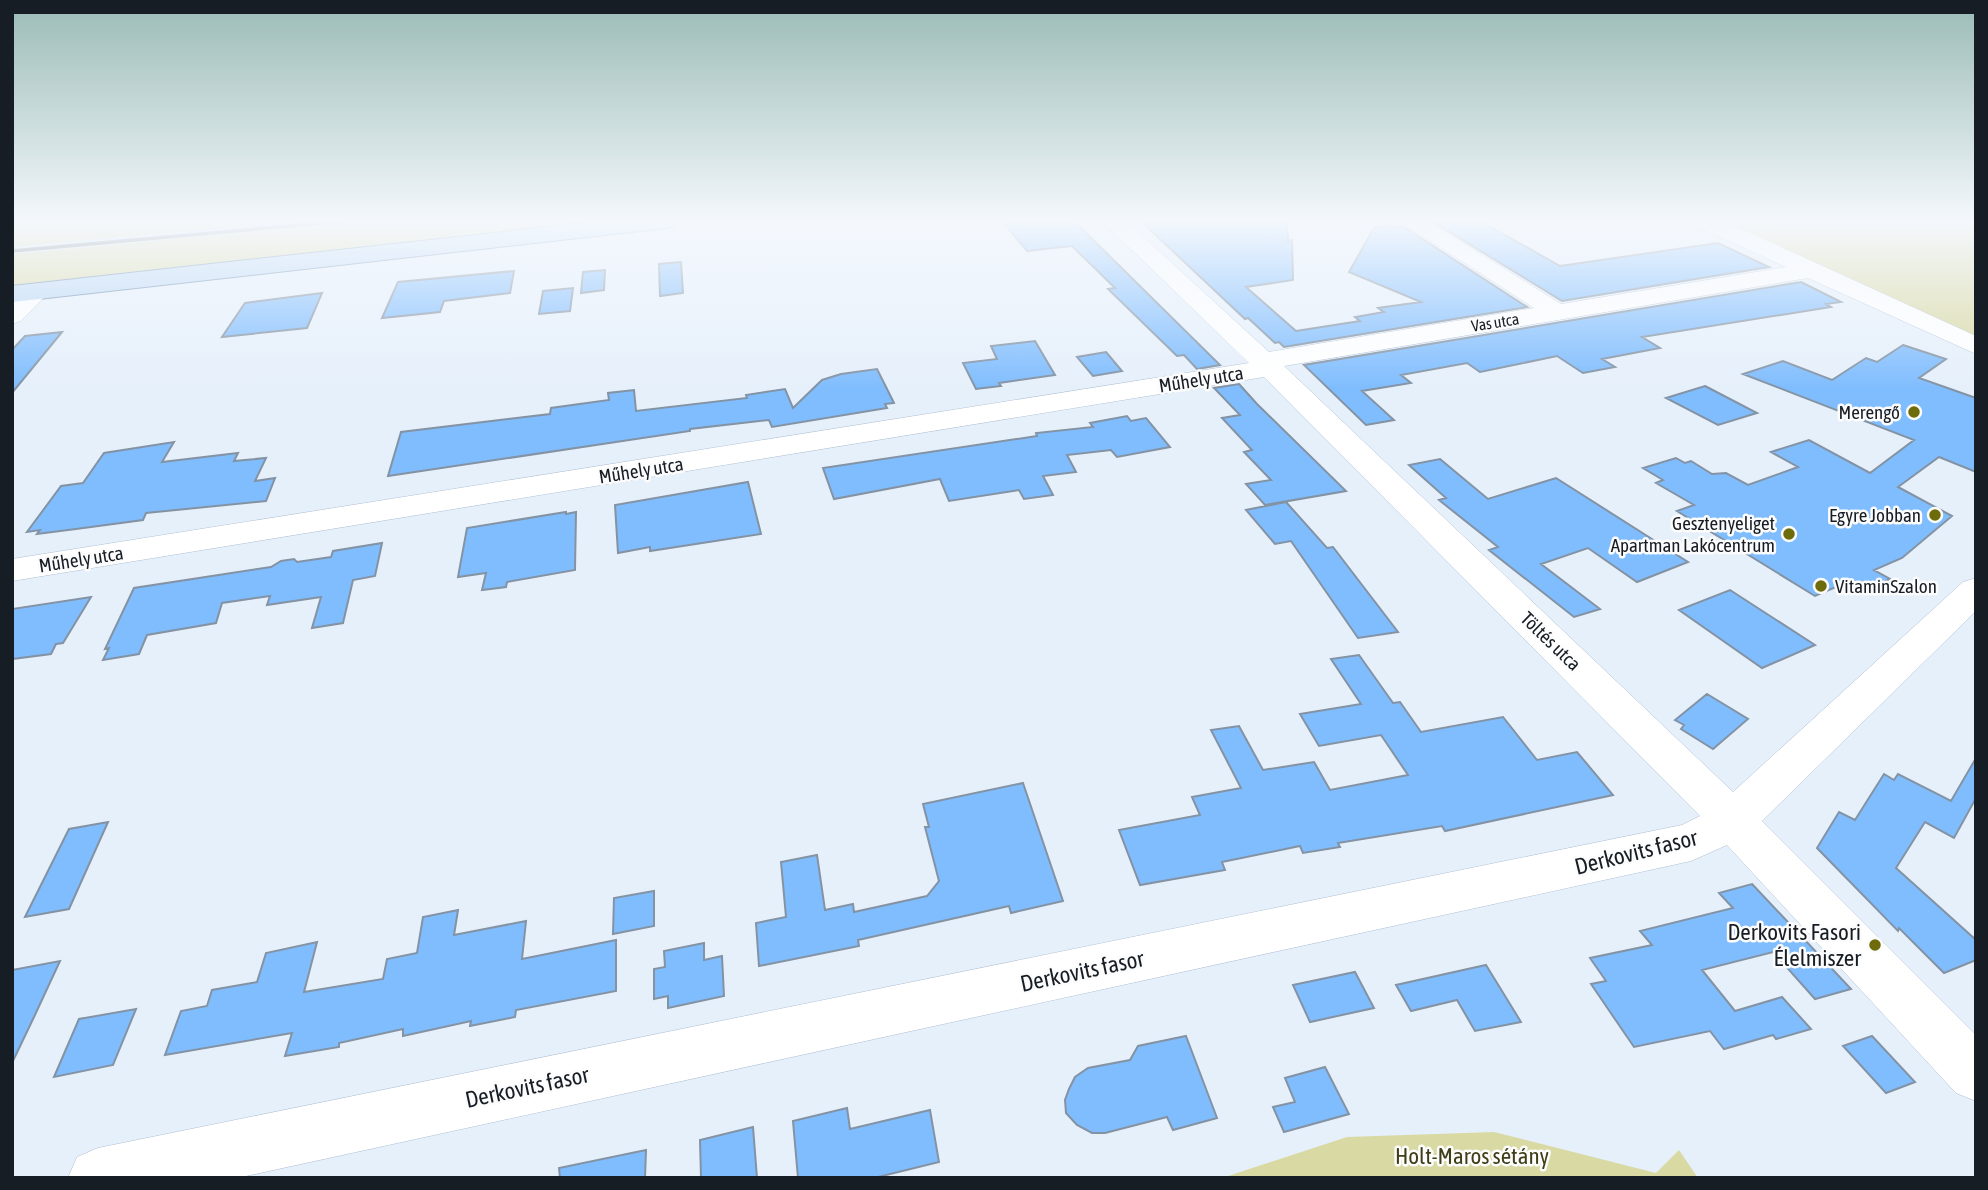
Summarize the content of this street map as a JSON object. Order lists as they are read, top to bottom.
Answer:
{
  "streets": {
    "street": [
      "Vas utca",
      "Műhely utca",
      "Töltés utca",
      "Derkovits fasor"
    ]
  },
  "crossings": [
    ["Vas utca", "Műhely utca"],
    ["Vas utca", "Töltés utca"],
    ["Műhely utca", "Töltés utca"],
    ["Töltés utca", "Derkovits fasor"]
  ],
  "parks": ["Holt-Maros sétány"],
  "places": [
    "Merengő",
    "Egyre Jobban",
    "Gesztenyeliget Apartman Lakócentrum",
    "VitaminSzalon",
    "Derkovits Fasori Élelmiszer"
  ]
}
